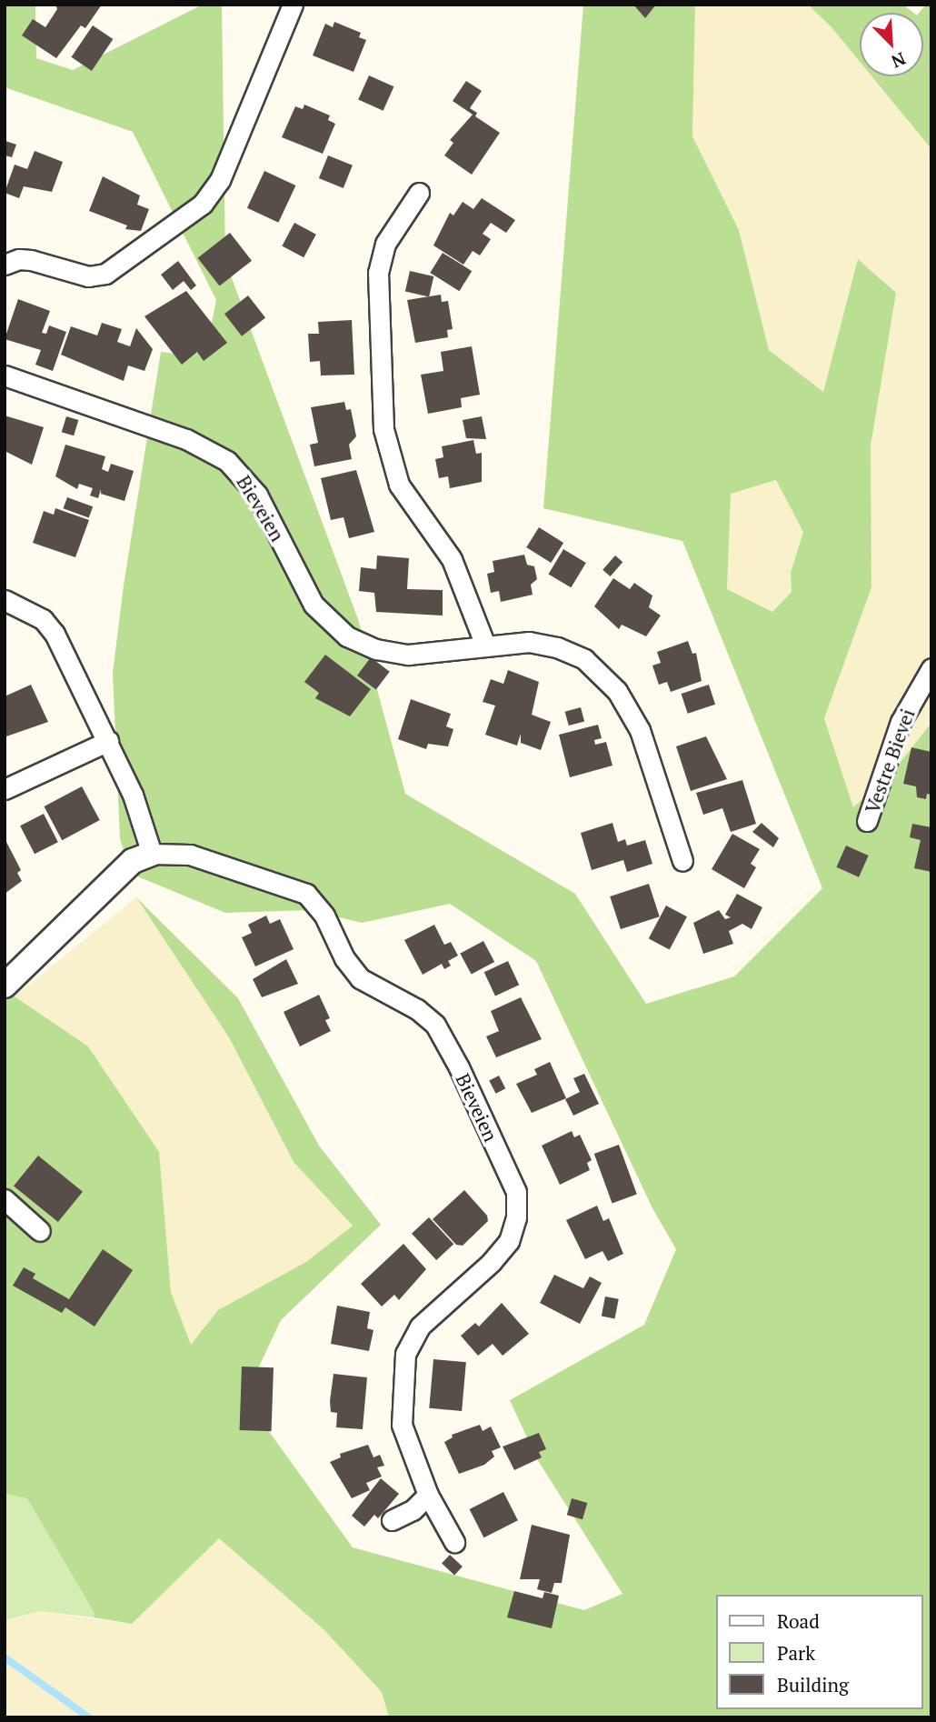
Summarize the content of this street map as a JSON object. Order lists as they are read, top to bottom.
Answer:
{
  "streets": {
    "street": ["Bieveien", "Vestre Bievei"]
  },
  "legend": ["Road", "Park", "Building"],
  "north": "bottom right"
}
